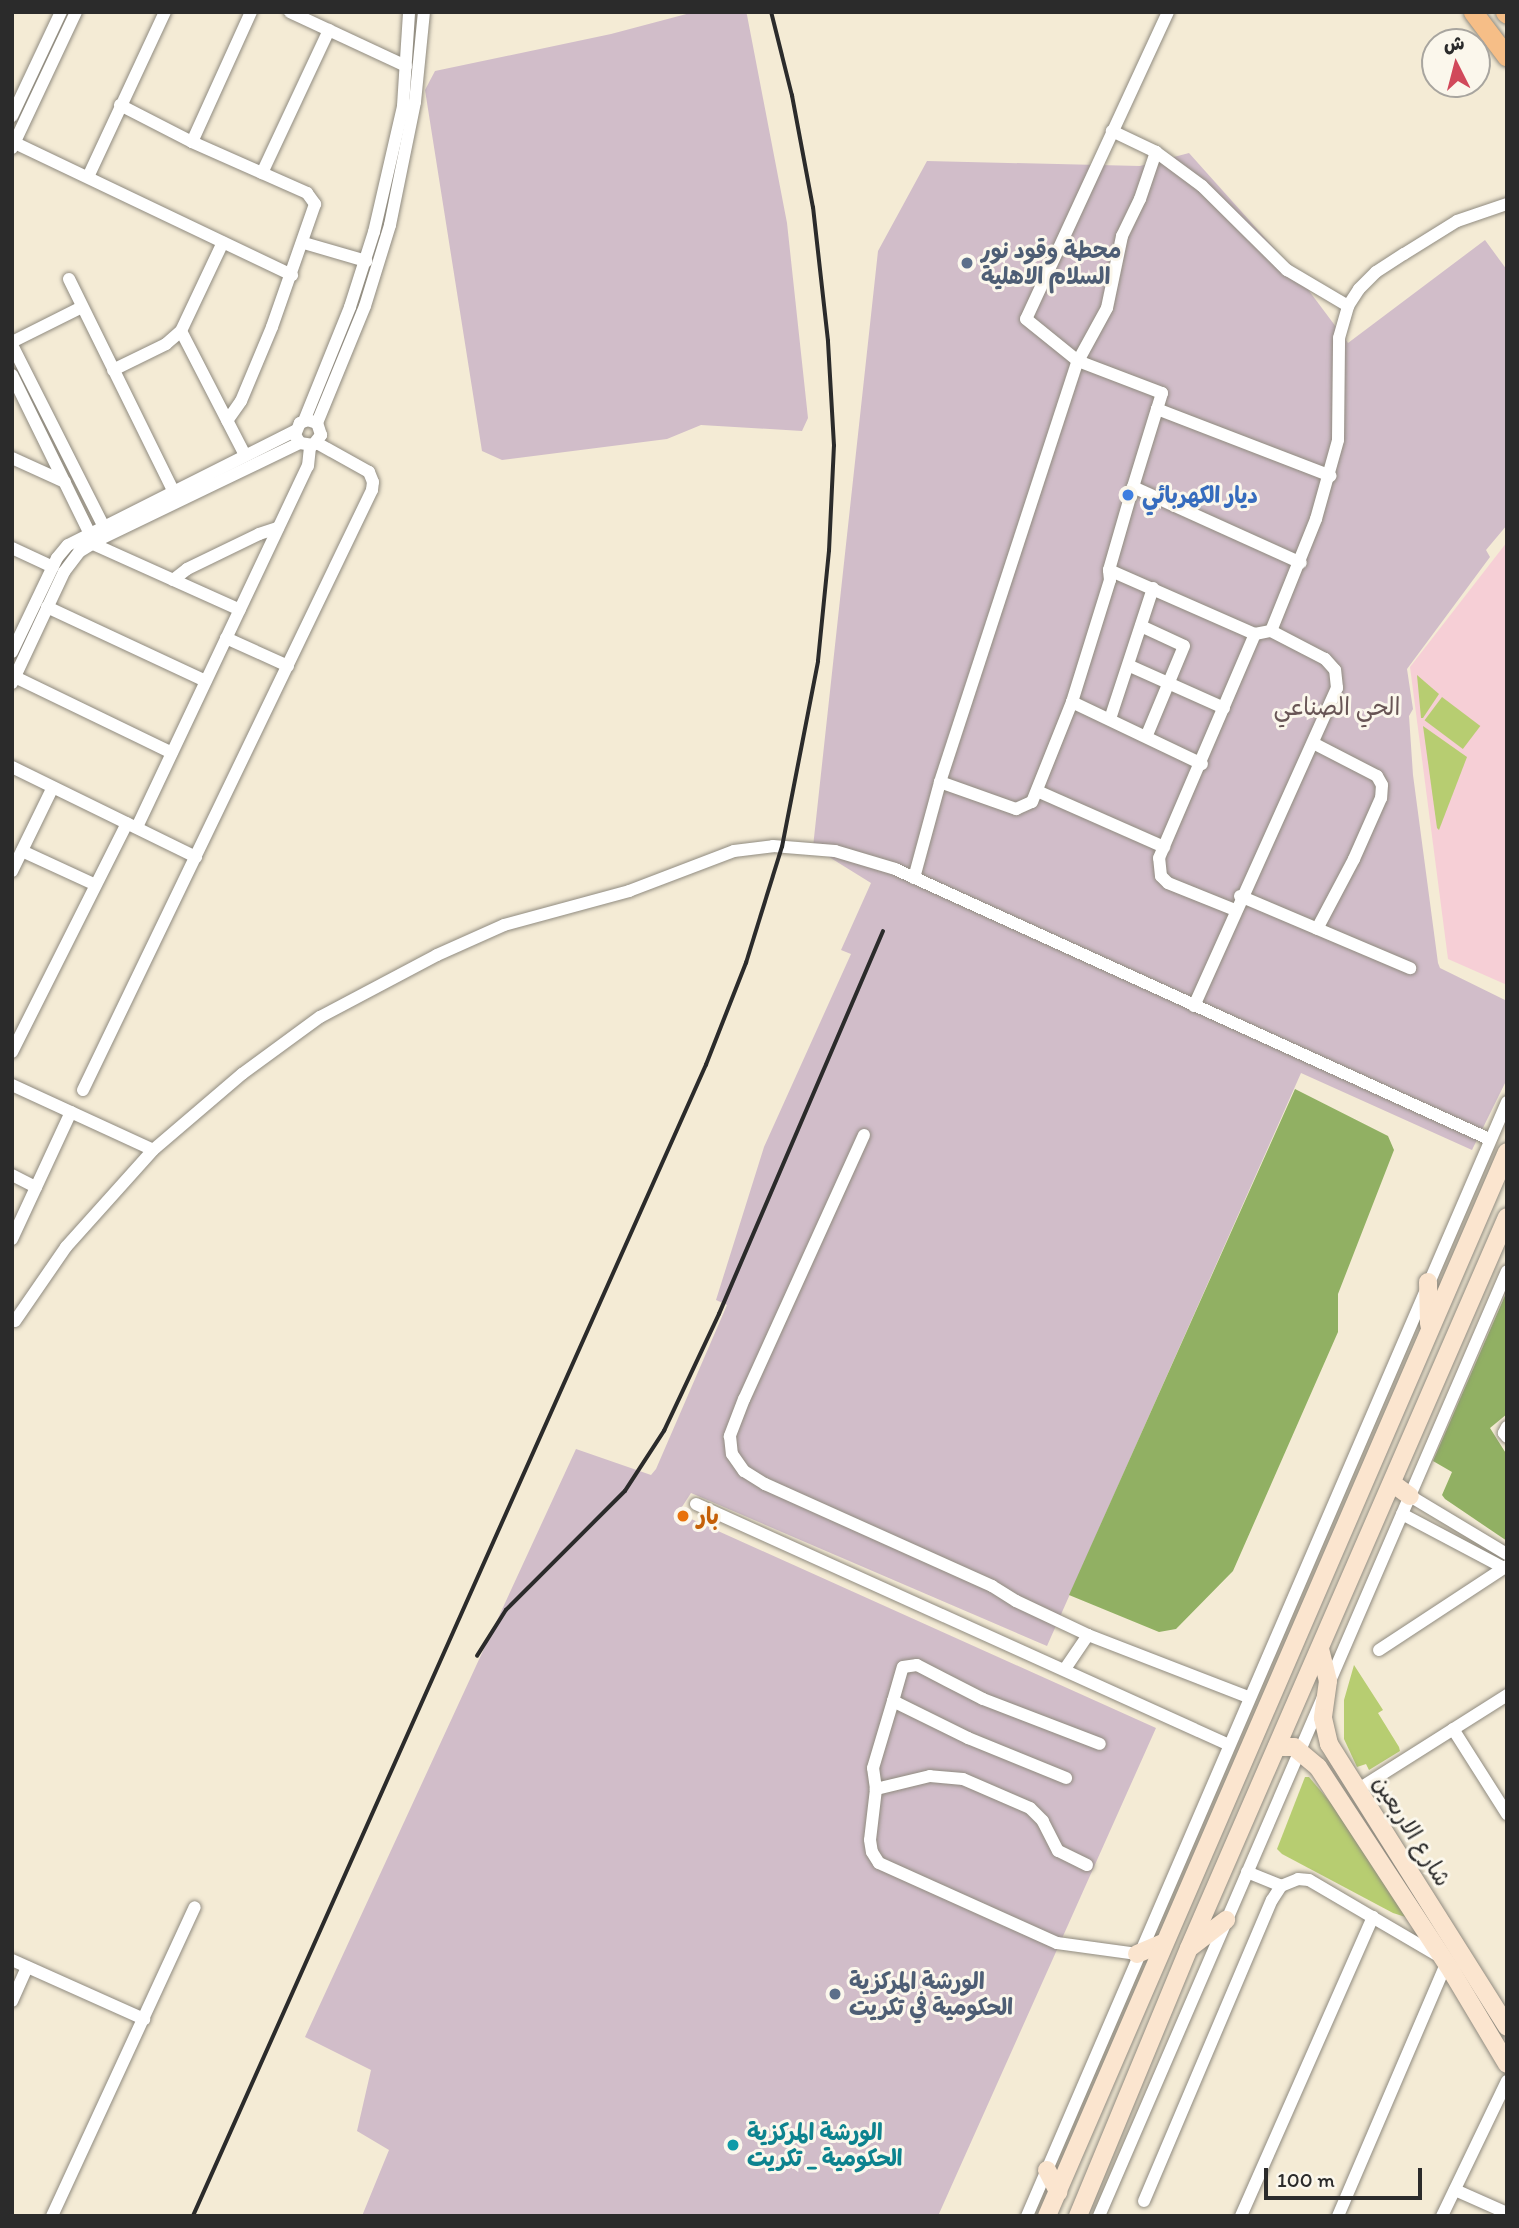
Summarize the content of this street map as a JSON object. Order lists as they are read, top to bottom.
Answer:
{
  "streets": {
    "main road": ["شارع الاربعين"]
  },
  "districts": ["الحي الصناعي"],
  "places": [
    "محطة وقود نور السلام الاهلية",
    "ديار الكهربائي",
    "بار",
    "الورشة المركزية الحكومية في تكريت",
    "الورشة المركزية الحكومية _ تكريت"
  ],
  "scale_bar": "100 m",
  "north": "top"
}
